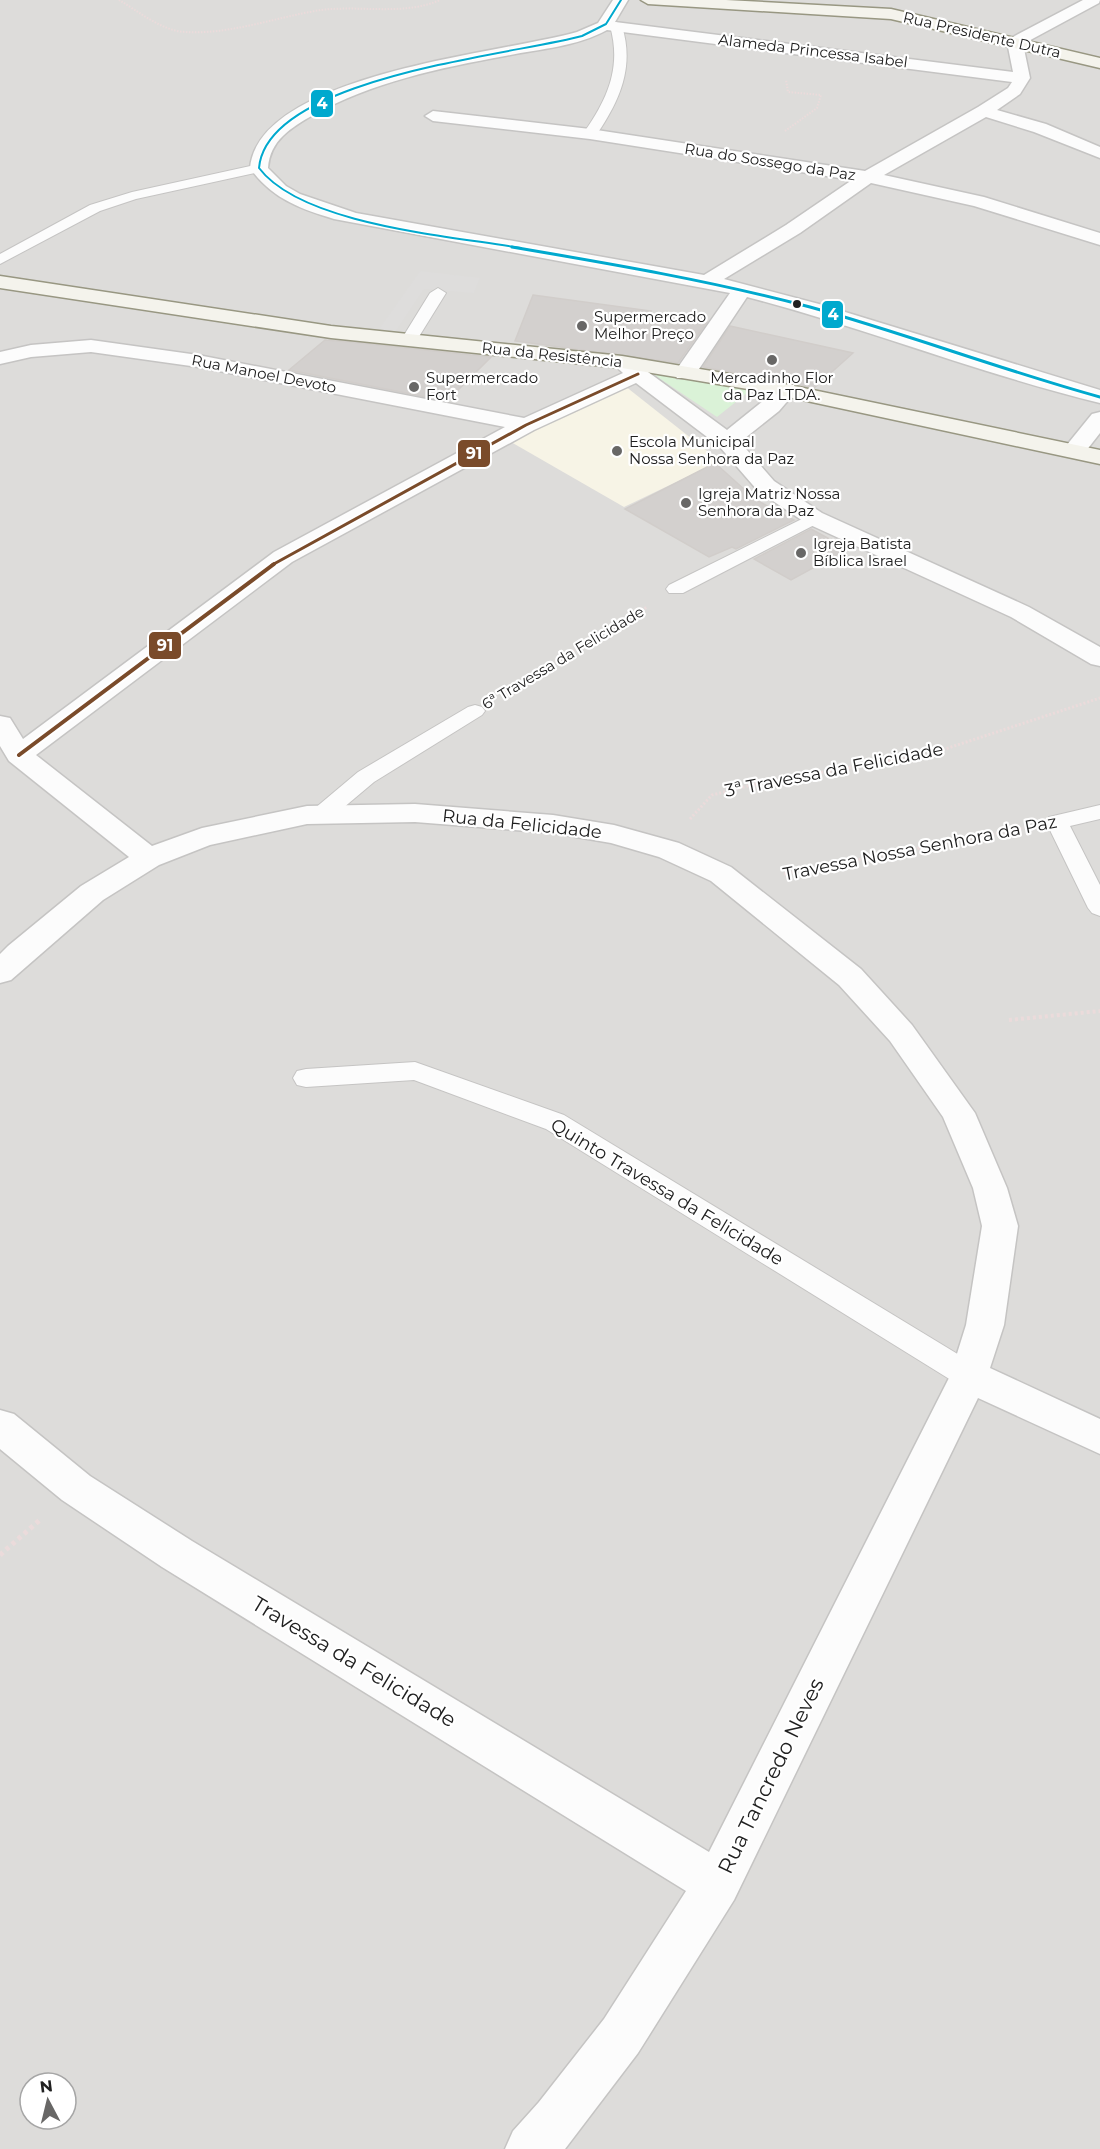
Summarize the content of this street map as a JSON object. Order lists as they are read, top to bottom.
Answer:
{
  "streets": {
    "street": [
      "Rua Presidente Dutra",
      "Alameda Princessa Isabel",
      "Rua do Sossego da Paz",
      "Rua da Resistência",
      "Rua Manoel Devoto",
      "Rua da Felicidade",
      "Travessa da Felicidade",
      "Rua Tancredo Neves"
    ],
    "lane": ["6ª Travessa da Felicidade", "Travessa Nossa Senhora da Paz", "Quinto Travessa da Felicidade"],
    "path": ["3ª Travessa da Felicidade"]
  },
  "crossings": [
    ["6ª Travessa da Felicidade", "Rua da Felicidade"],
    ["3ª Travessa da Felicidade", "Rua da Felicidade"],
    ["Rua da Felicidade", "Travessa Nossa Senhora da Paz"],
    ["Rua da Felicidade", "Quinto Travessa da Felicidade"],
    ["Rua da Felicidade", "Rua Tancredo Neves"],
    ["Quinto Travessa da Felicidade", "Rua Tancredo Neves"],
    ["Travessa da Felicidade", "Rua Tancredo Neves"]
  ],
  "places": [
    "Supermercado Melhor Preço",
    "Mercadinho Flor da Paz LTDA.",
    "Supermercado Fort",
    "Escola Municipal Nossa Senhora da Paz",
    "Igreja Matriz Nossa Senhora da Paz",
    "Igreja Batista Bíblica Israel"
  ],
  "lines": ["transit line 4", "transit line 91"],
  "north": "top"
}
